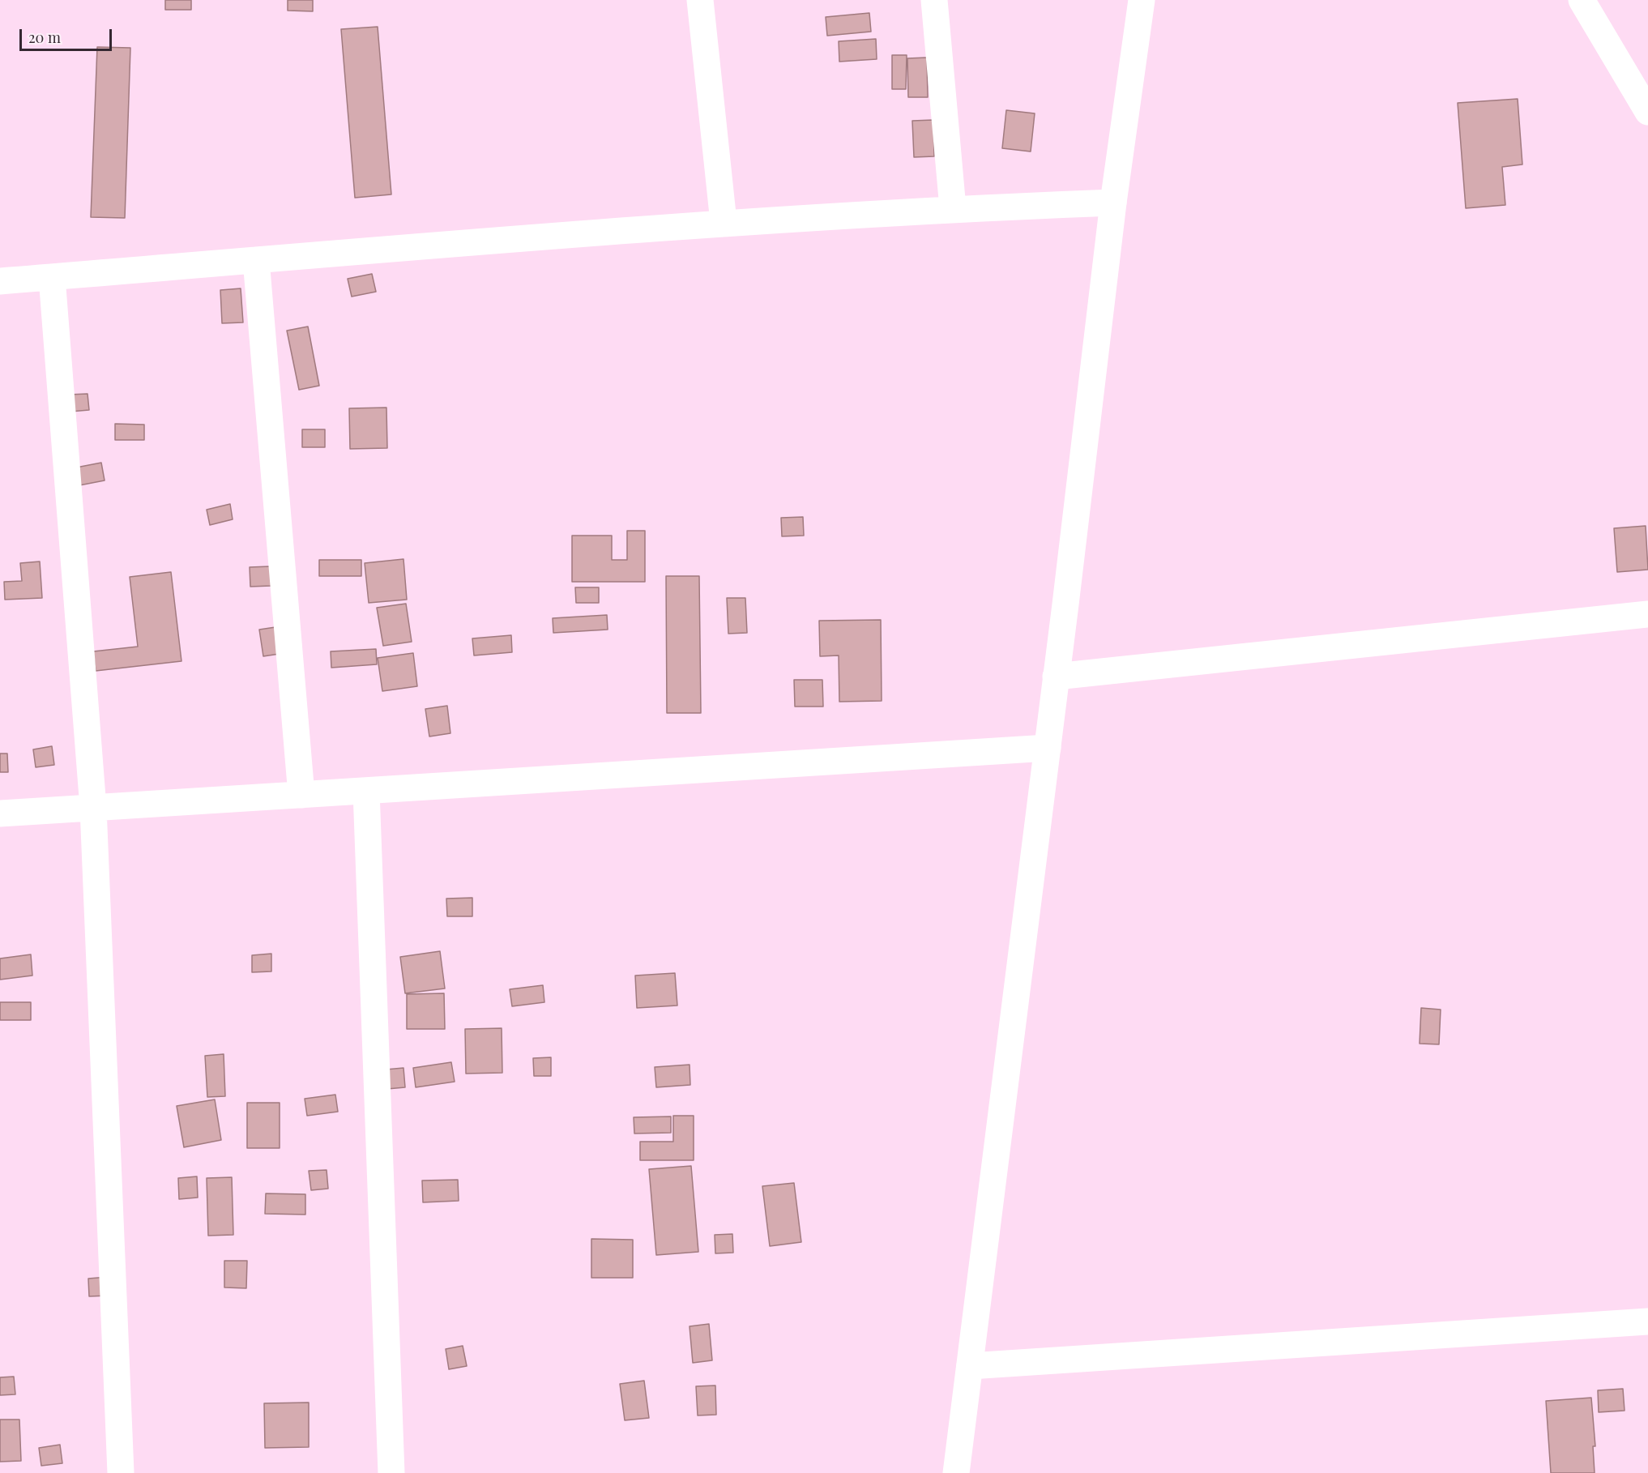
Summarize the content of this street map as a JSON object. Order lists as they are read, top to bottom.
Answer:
{
  "scale_bar": "20 m"
}
